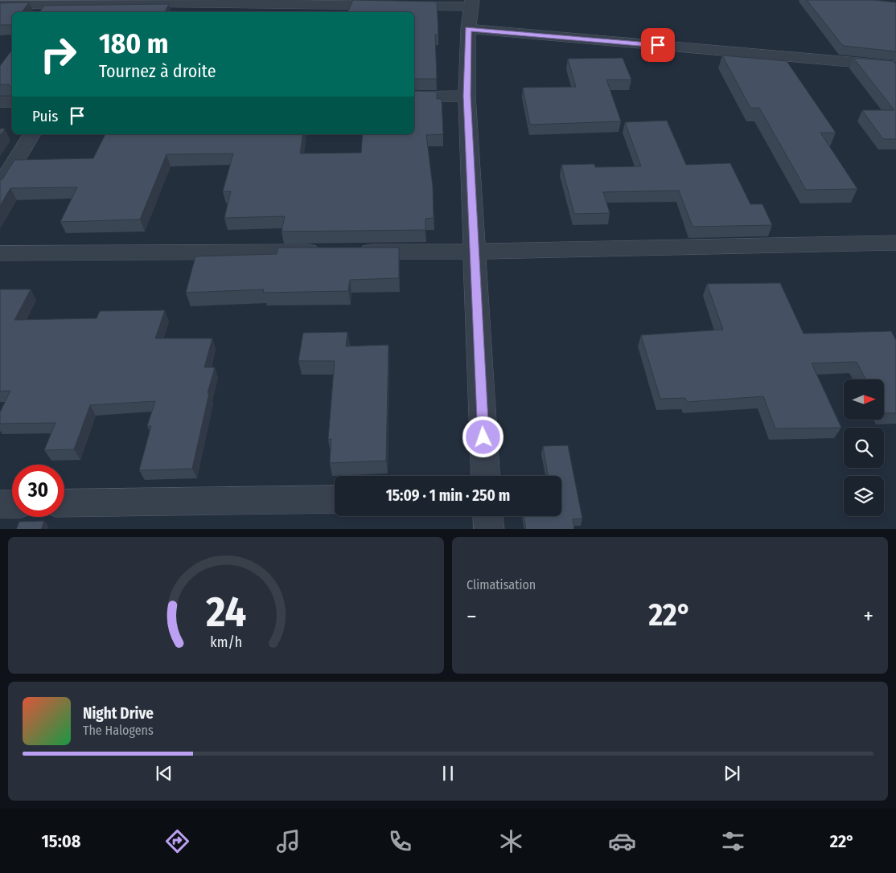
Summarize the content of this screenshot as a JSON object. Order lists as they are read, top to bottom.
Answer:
{
  "north": "right",
  "page": {
    "turn": ["180 m", "Tournez à droite"],
    "then": "Puis",
    "limit": "30",
    "trip": "15:09 · 1 min · 250 m",
    "tile": "Climatisation",
    "heat": ["−", "22°", "+"],
    "song": ["Night Drive", "The Halogens"],
    "tabs": ["15:08", "22°"],
    "gauge": ["24", "km/h"]
  }
}
